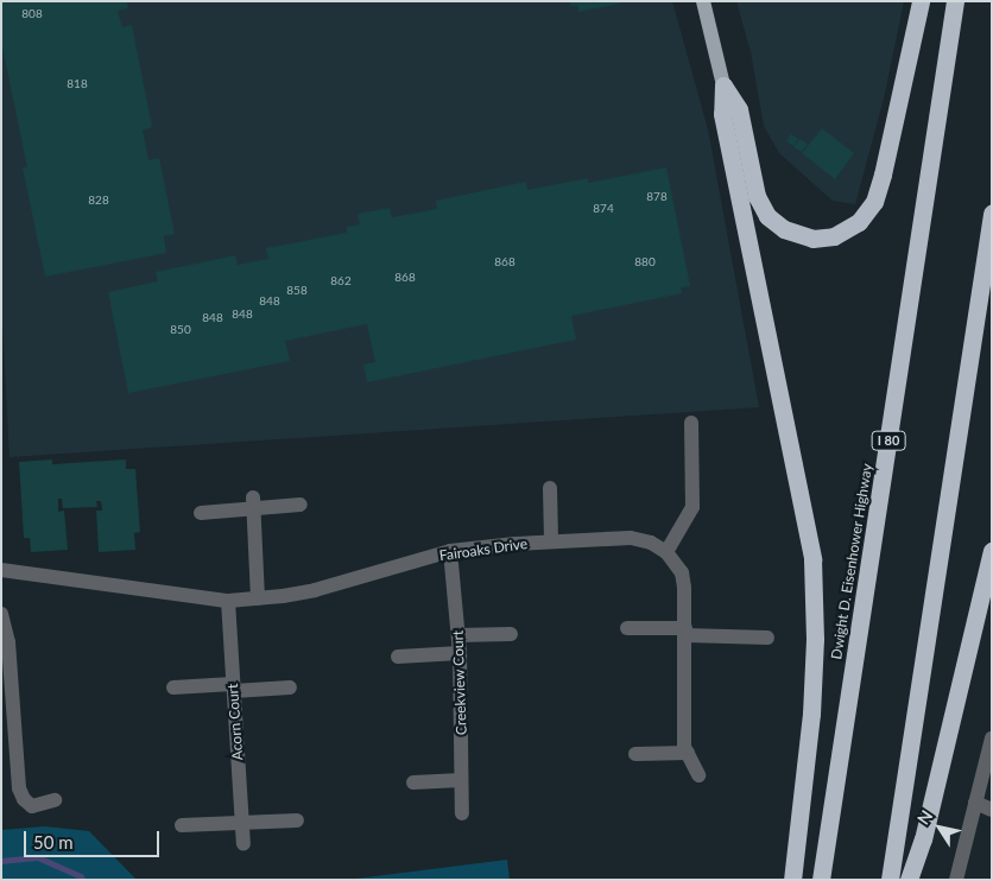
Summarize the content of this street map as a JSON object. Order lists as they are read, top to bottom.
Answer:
{
  "streets": {
    "highway": ["I 80", "Dwight D. Eisenhower Highway"],
    "street": ["Fairoaks Drive", "Creekview Court", "Acorn Court"]
  },
  "crossings": [
    ["Fairoaks Drive", "Creekview Court"],
    ["Fairoaks Drive", "Acorn Court"]
  ],
  "house_numbers": [
    "808",
    "818",
    "878",
    "828",
    "874",
    "868",
    "880",
    "868",
    "862",
    "858",
    "848",
    "848",
    "848",
    "850"
  ],
  "scale_bar": "50 m",
  "north": "top left"
}
